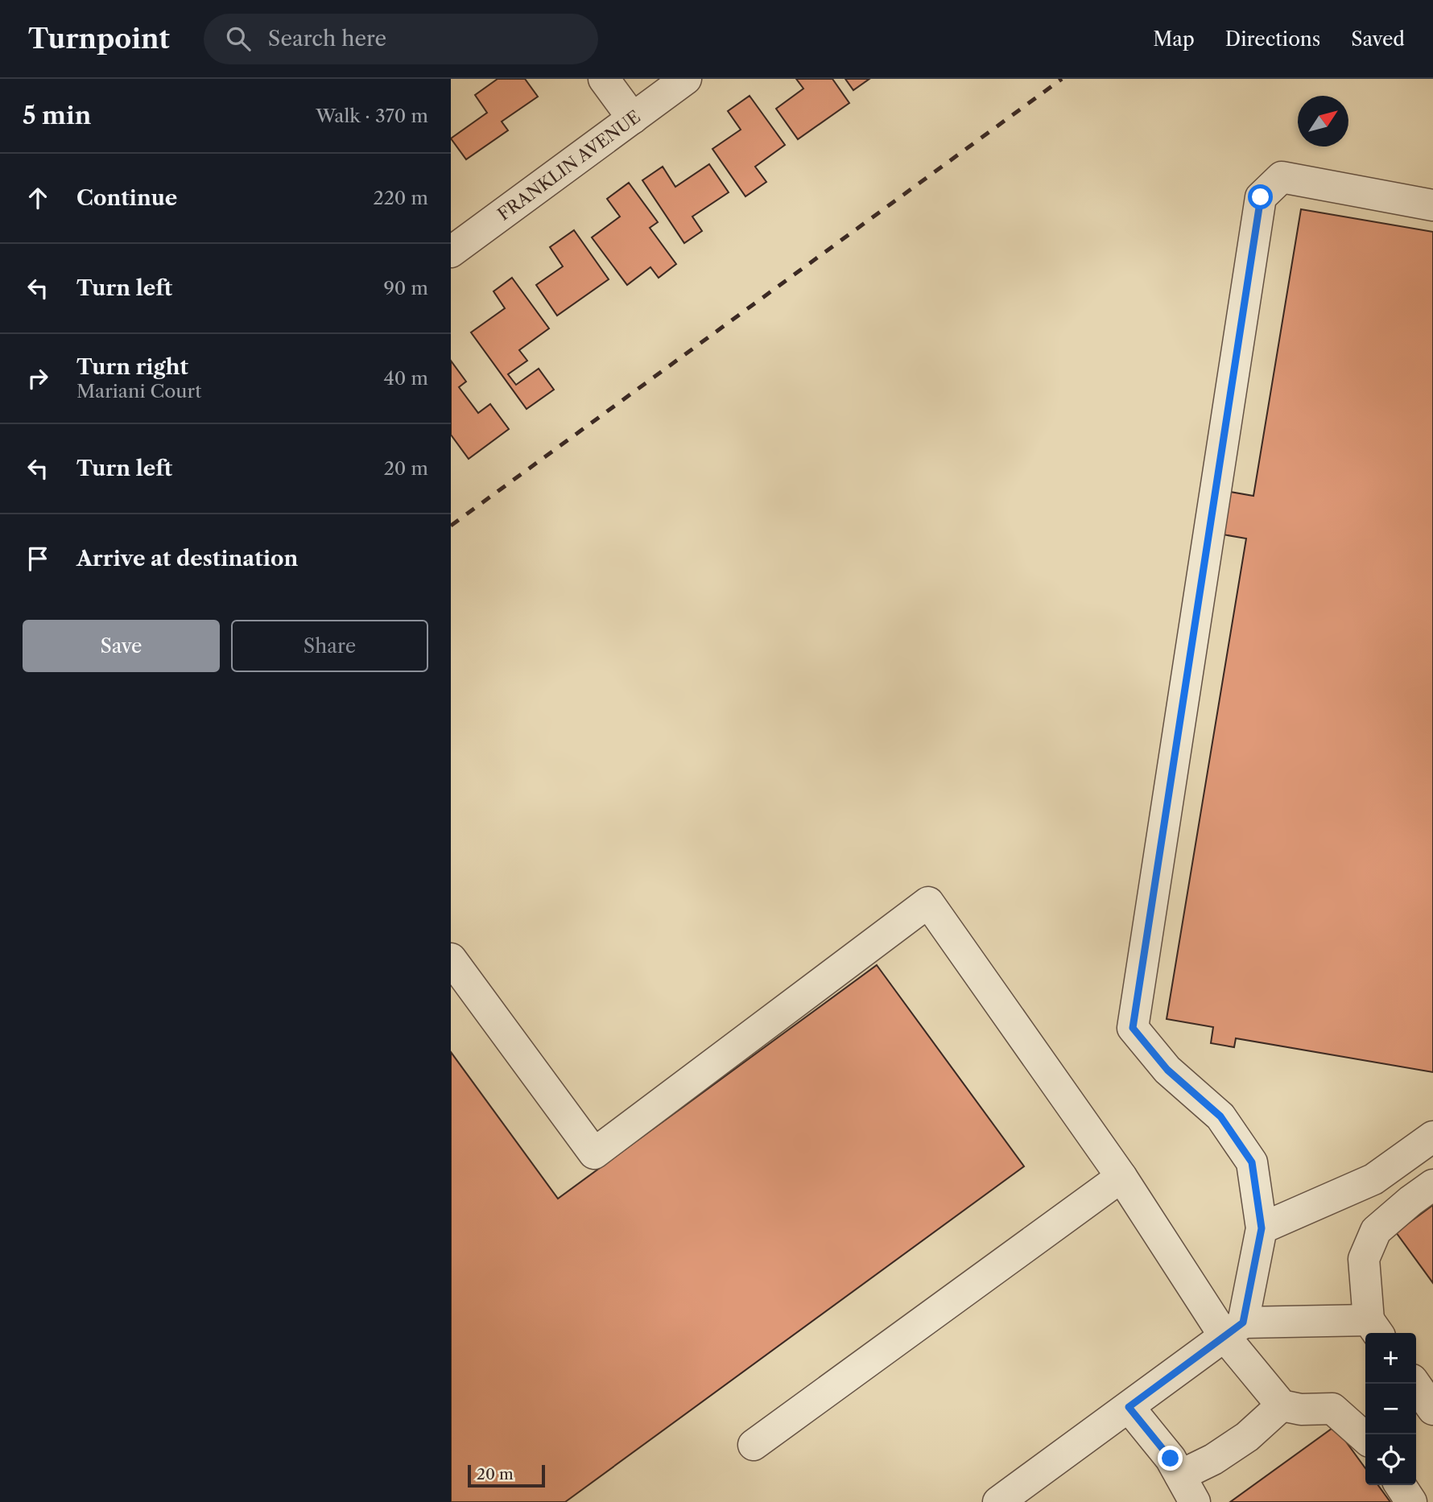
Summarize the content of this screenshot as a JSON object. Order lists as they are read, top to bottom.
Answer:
{
  "streets": {
    "street": ["FRANKLIN AVENUE"]
  },
  "scale_bar": "20 m",
  "north": "top right",
  "page": {
    "header": "Turnpoint",
    "search": "Search here",
    "nav": ["Map", "Directions", "Saved"],
    "heading": ["5 min", "Walk · 370 m"],
    "list": [
      ["Continue", "220 m"],
      ["Turn left", "90 m"],
      ["Turn right", "Mariani Court", "40 m"],
      ["Turn left", "20 m"],
      "Arrive at destination"
    ],
    "buttons": ["Save", "Share"],
    "map_buttons": ["+", "−"],
    "scale": "20 m"
  }
}
